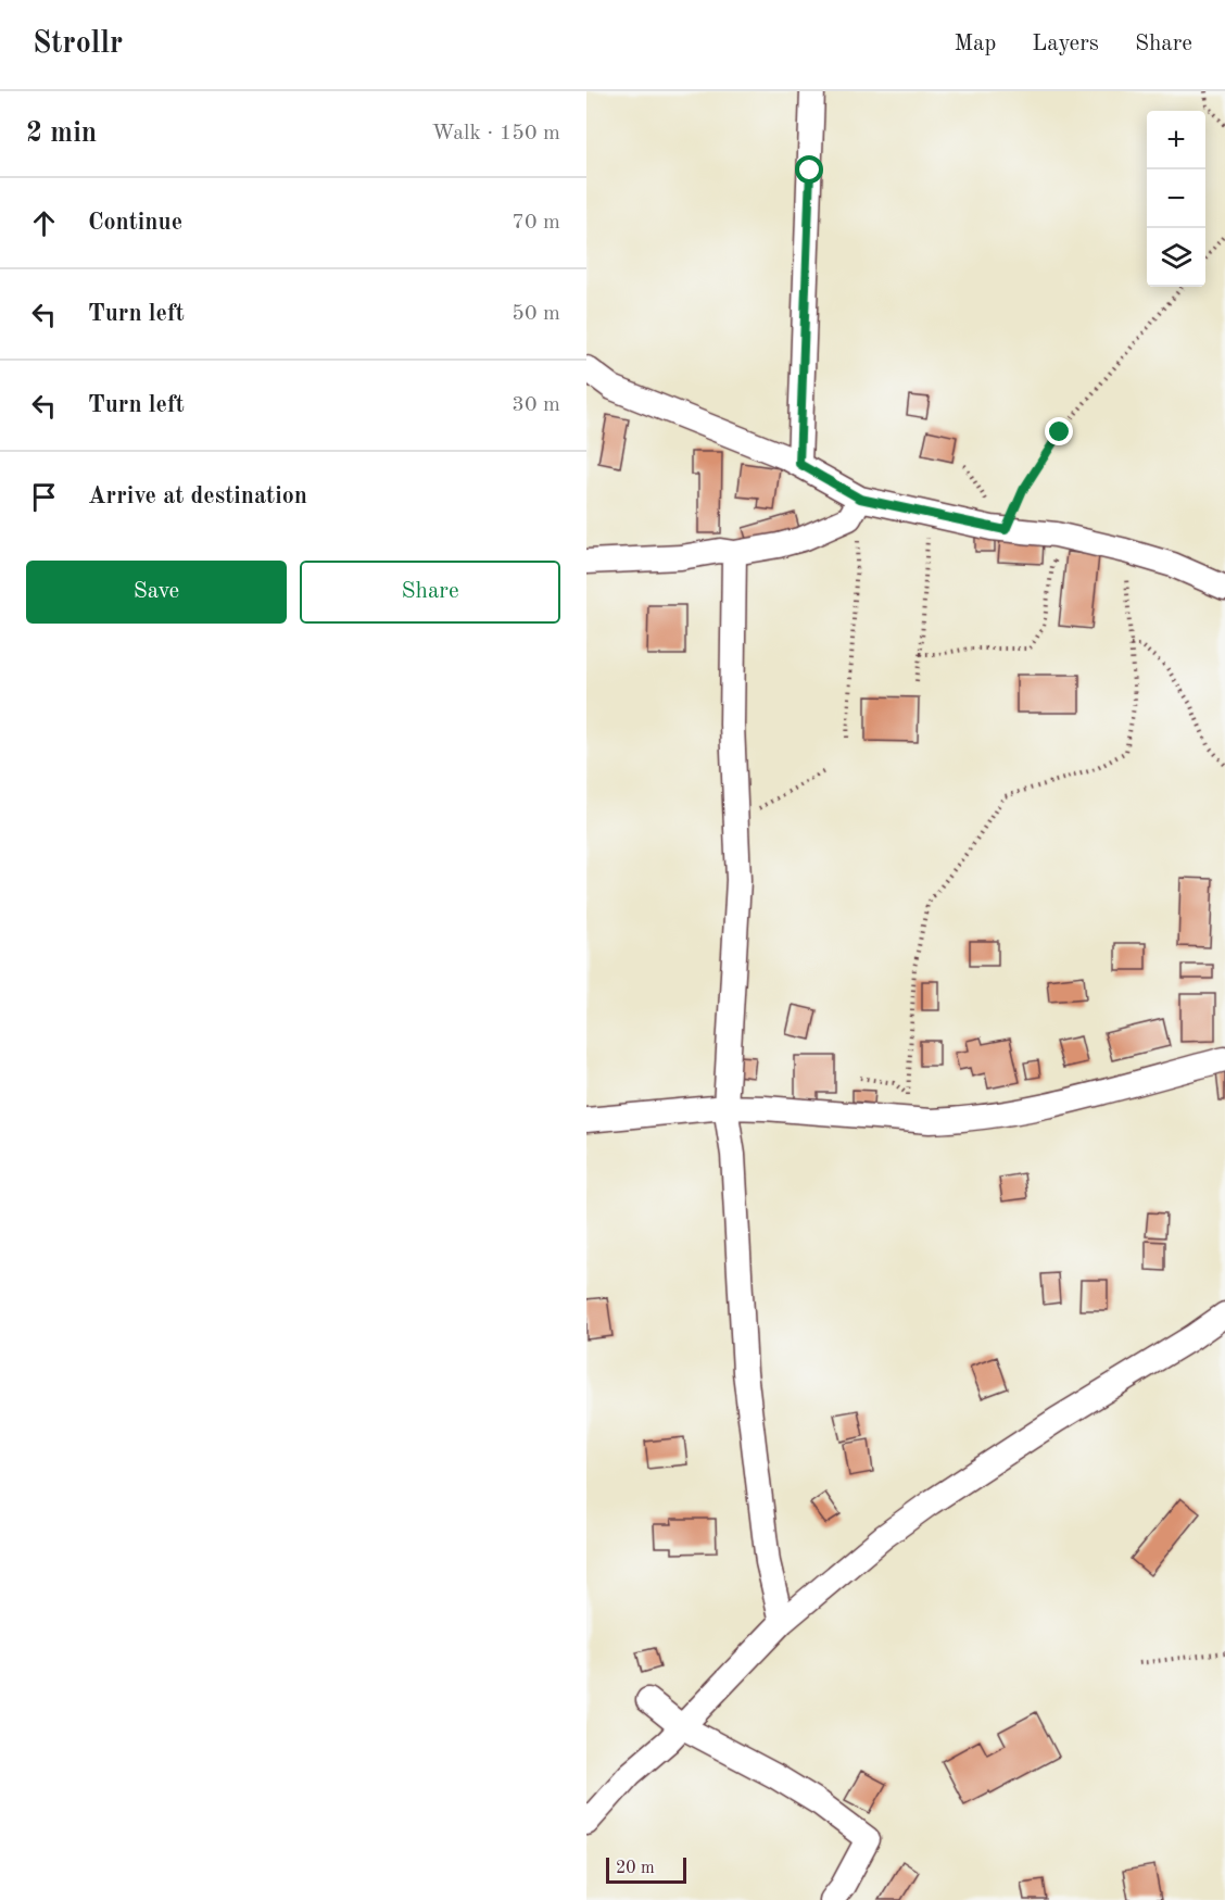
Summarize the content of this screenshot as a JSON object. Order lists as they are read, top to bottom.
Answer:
{
  "scale_bar": "20 m",
  "page": {
    "header": "Strollr",
    "nav": ["Map", "Layers", "Share"],
    "heading": ["2 min", "Walk · 150 m"],
    "map_buttons": ["+", "−"],
    "list": [
      ["Continue", "70 m"],
      ["Turn left", "50 m"],
      ["Turn left", "30 m"],
      "Arrive at destination"
    ],
    "buttons": ["Save", "Share"],
    "scale": "20 m"
  }
}
